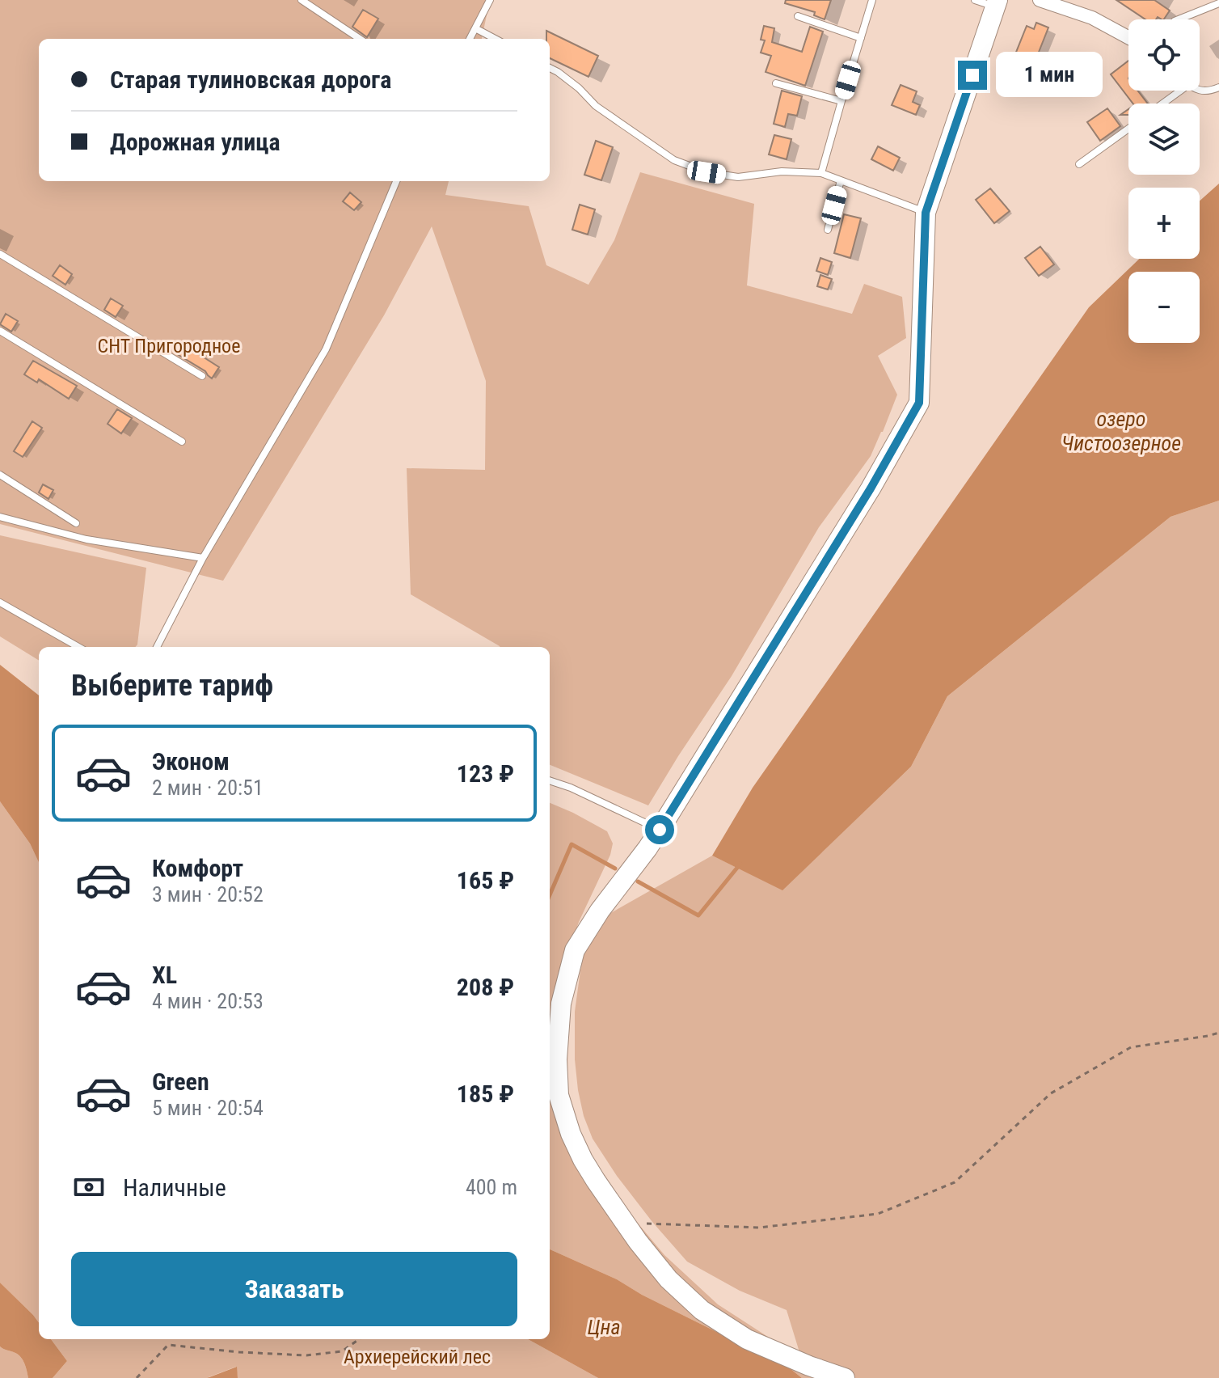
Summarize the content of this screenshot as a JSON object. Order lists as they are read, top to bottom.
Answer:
{
  "water": ["озеро Чистоозерное", "Цна"],
  "parks": ["СНТ Пригородное", "Архиерейский лес"],
  "page": {
    "map_buttons": ["+", "−"],
    "banner": ["Старая тулиновская дорога", "Дорожная улица"],
    "bubble": "1 мин",
    "heading": "Выберите тариф",
    "list": [
      {
        "name": "Эконом",
        "note": "2 мин · 20:51",
        "value": "123 ₽"
      },
      {
        "name": "Комфорт",
        "note": "3 мин · 20:52",
        "value": "165 ₽"
      },
      {
        "name": "XL",
        "note": "4 мин · 20:53",
        "value": "208 ₽"
      },
      {
        "name": "Green",
        "note": "5 мин · 20:54",
        "value": "185 ₽"
      }
    ],
    "pay": ["Наличные", "400 m"],
    "buttons": "Заказать"
  }
}
